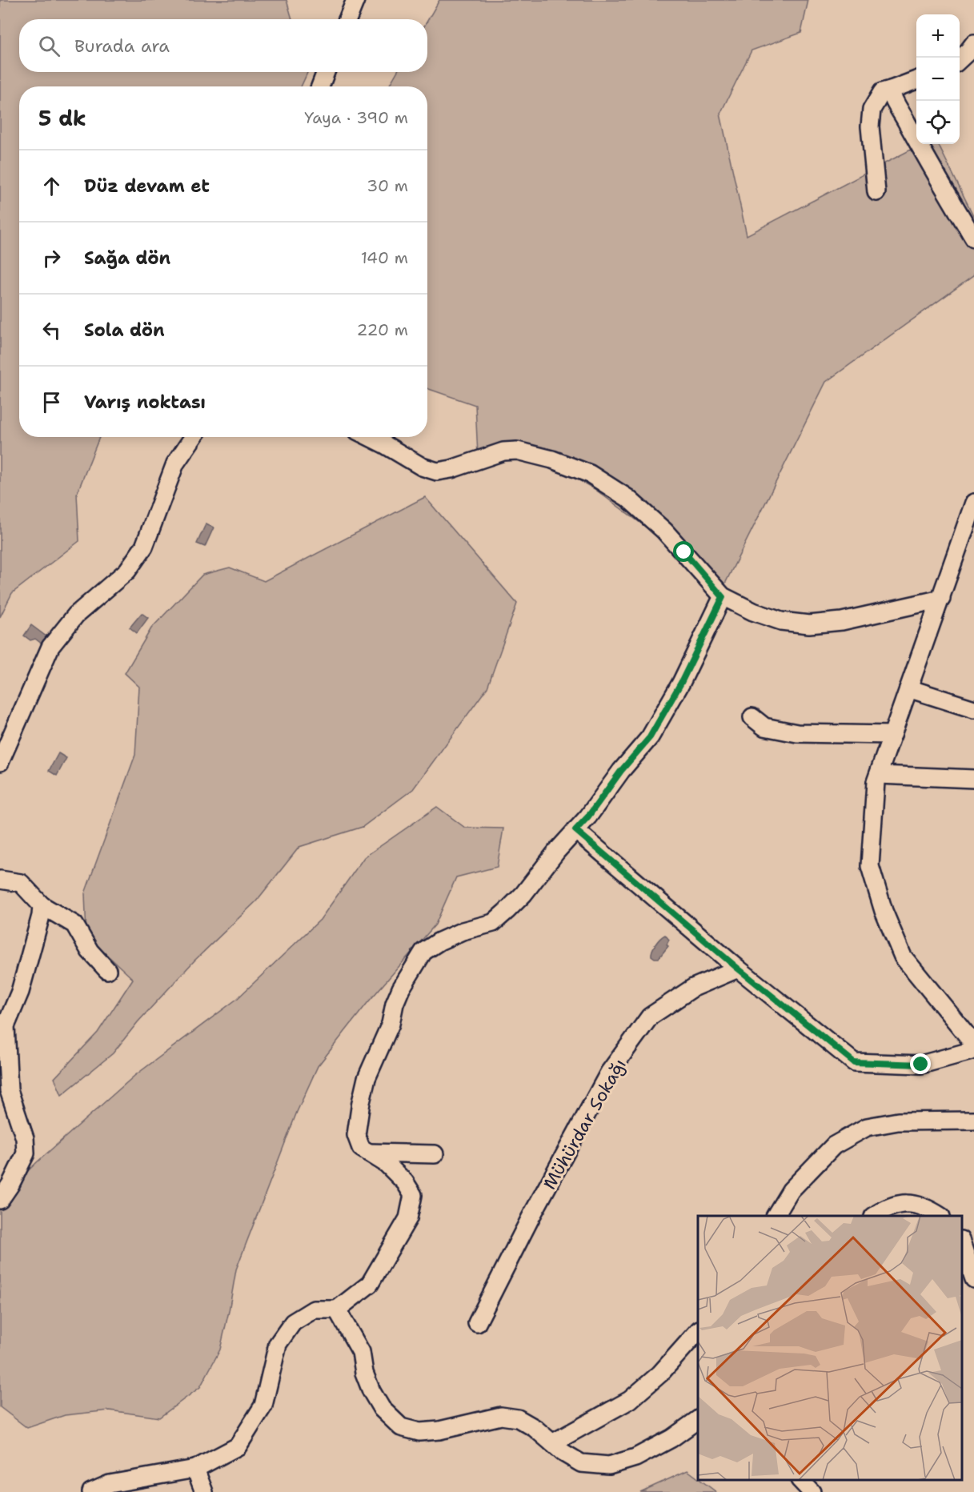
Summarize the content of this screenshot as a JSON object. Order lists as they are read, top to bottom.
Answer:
{
  "streets": {
    "street": ["Mühürdar Sokağı"]
  },
  "page": {
    "map_buttons": ["+", "−"],
    "search": "Burada ara",
    "heading": ["5 dk", "Yaya · 390 m"],
    "list": [
      ["Düz devam et", "30 m"],
      ["Sağa dön", "140 m"],
      ["Sola dön", "220 m"],
      "Varış noktası"
    ]
  }
}
